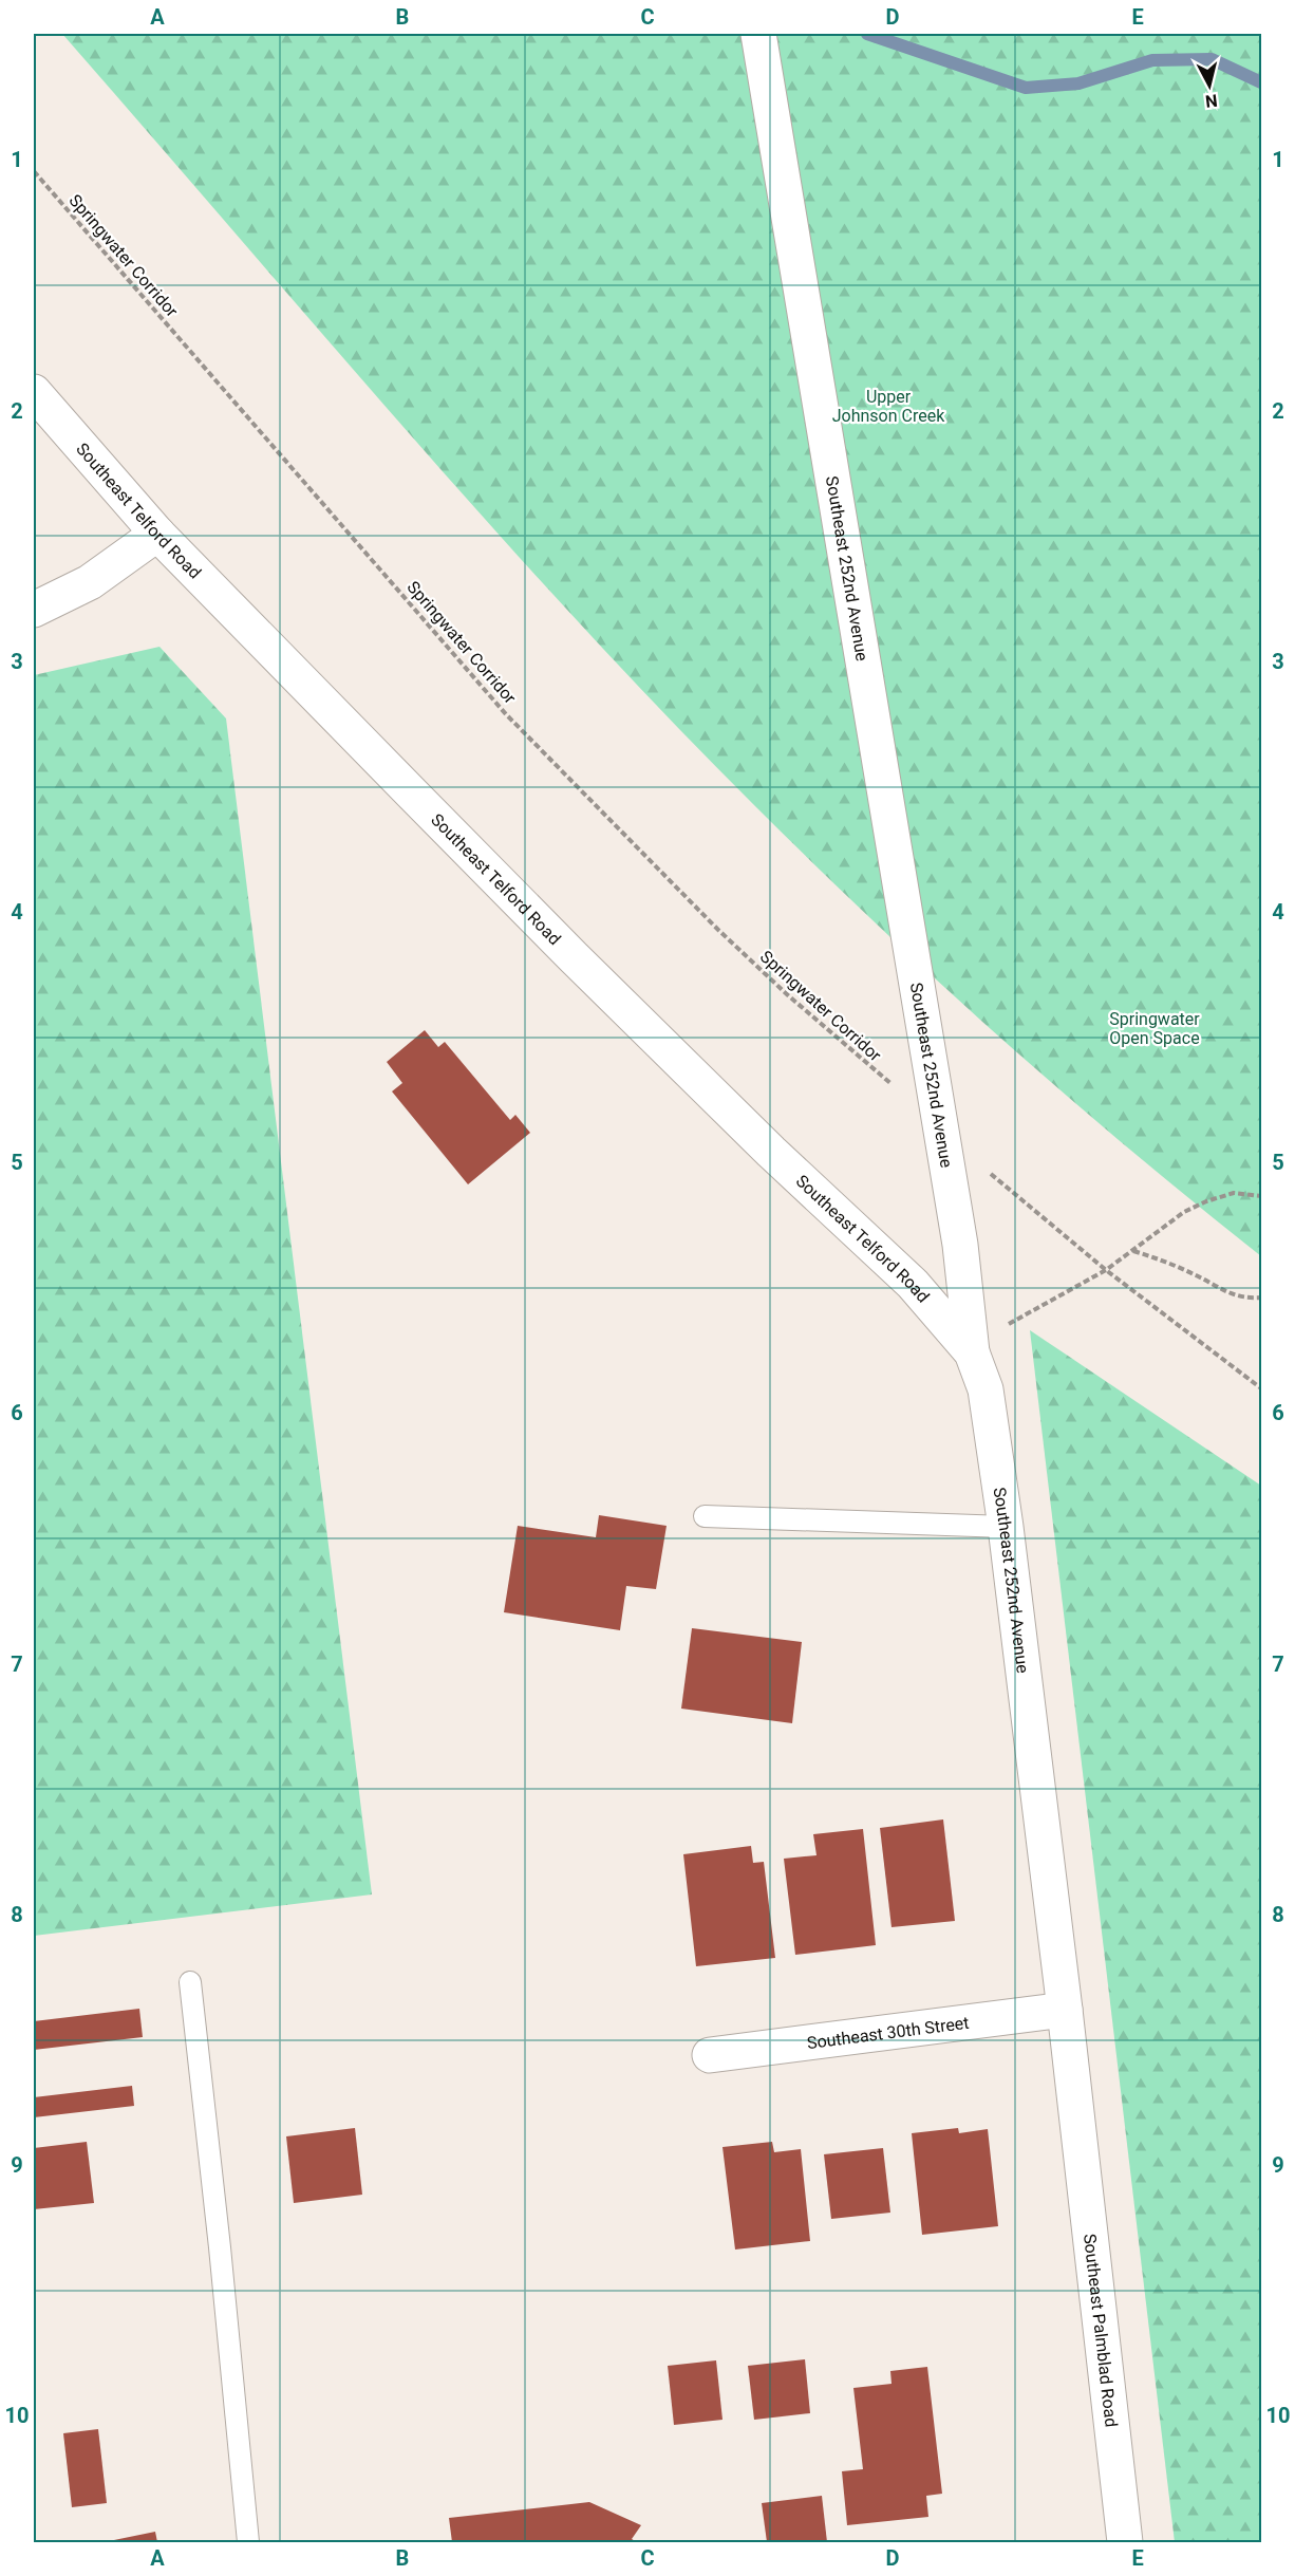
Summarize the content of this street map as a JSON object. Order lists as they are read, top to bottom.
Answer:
{
  "streets": {
    "street": [
      "Southeast Telford Road",
      "Southeast 252nd Avenue",
      "Southeast 30th Street",
      "Southeast Palmblad Road"
    ],
    "path": ["Springwater Corridor"]
  },
  "crossings": [
    ["Southeast Telford Road", "Southeast 252nd Avenue"],
    ["Southeast 252nd Avenue", "Southeast 30th Street"],
    ["Southeast 252nd Avenue", "Southeast Palmblad Road"]
  ],
  "parks": ["Upper Johnson Creek", "Springwater Open Space"],
  "north": "bottom",
  "grid": {
    "columns": [
      "A",
      "B",
      "C",
      "D",
      "E"
    ],
    "rows": [
      "1",
      "2",
      "3",
      "4",
      "5",
      "6",
      "7",
      "8",
      "9",
      "10"
    ]
  }
}
